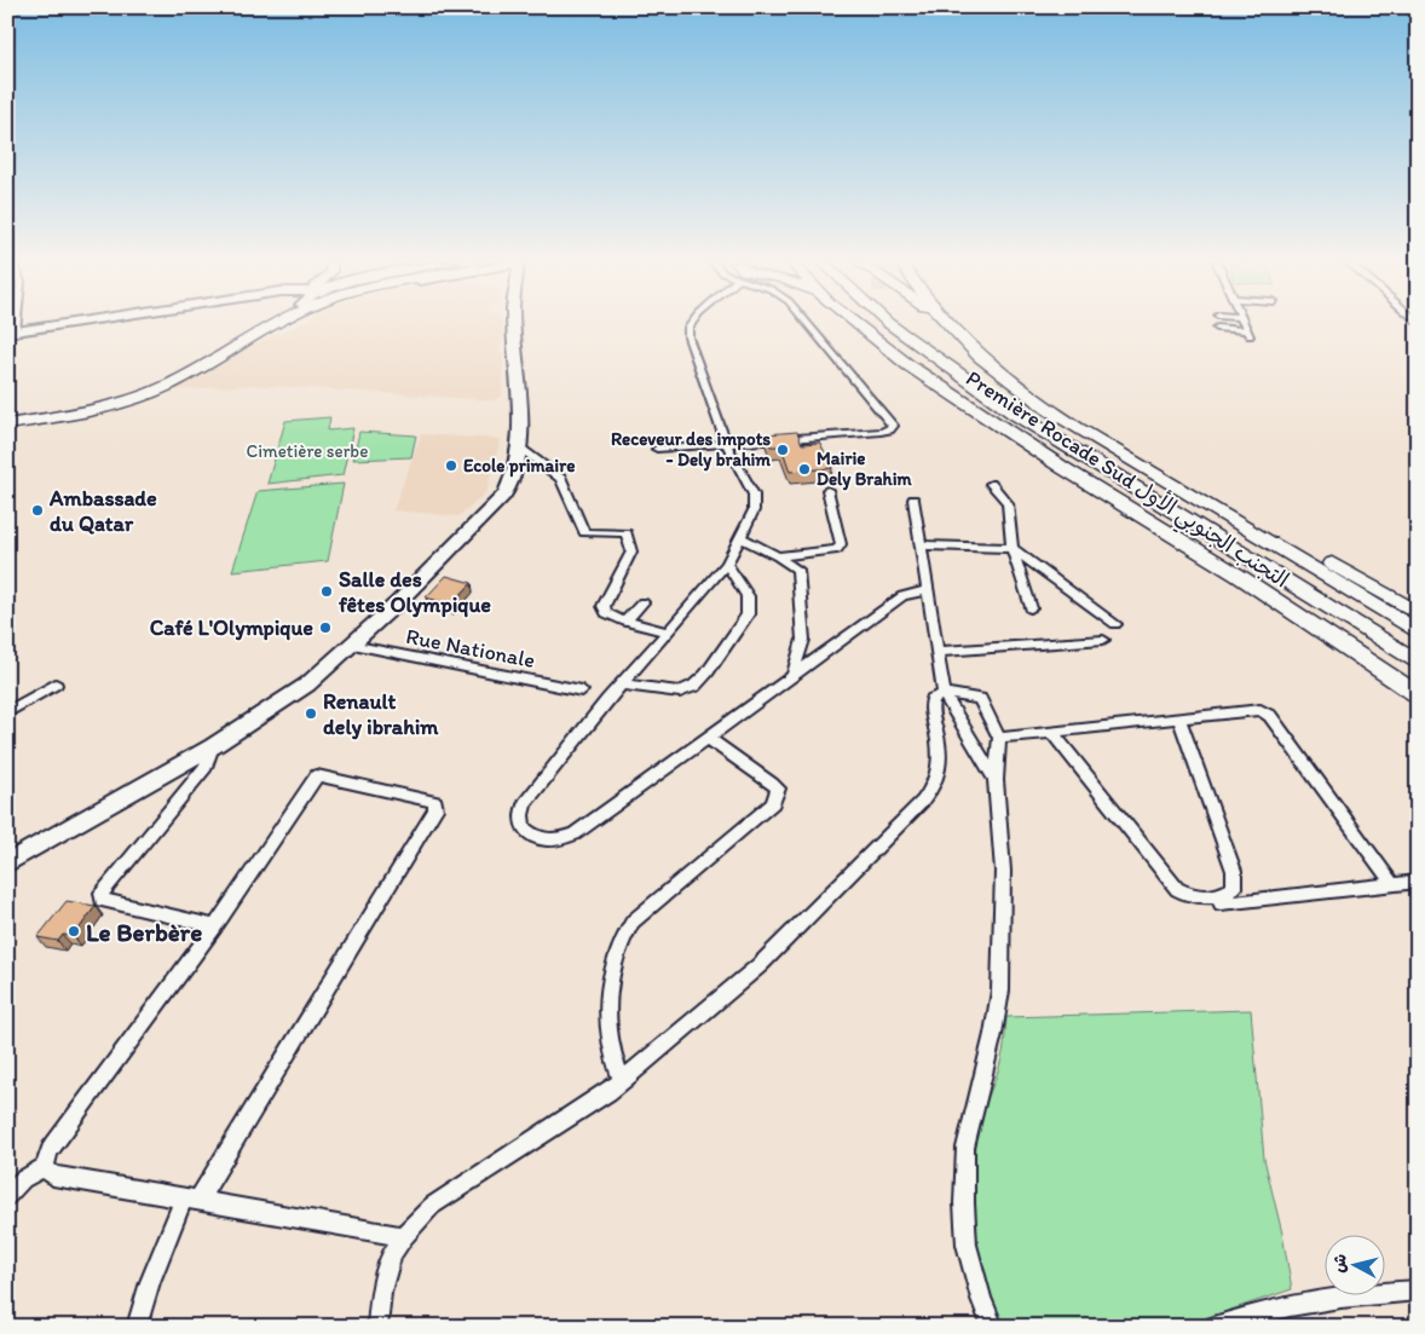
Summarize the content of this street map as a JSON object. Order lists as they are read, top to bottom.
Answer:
{
  "streets": {
    "highway": ["Première Rocade Sud التجنب الجنوبي الأول"],
    "street": ["Rue Nationale"]
  },
  "parks": ["Cimetière serbe"],
  "places": [
    "Receveur des impots - Dely brahim",
    "Ecole primaire",
    "Mairie Dely Brahim",
    "Ambassade du Qatar",
    "Salle des fêtes Olympique",
    "Café L'Olympique",
    "Renault dely ibrahim",
    "Le Berbère"
  ],
  "north": "left"
}
